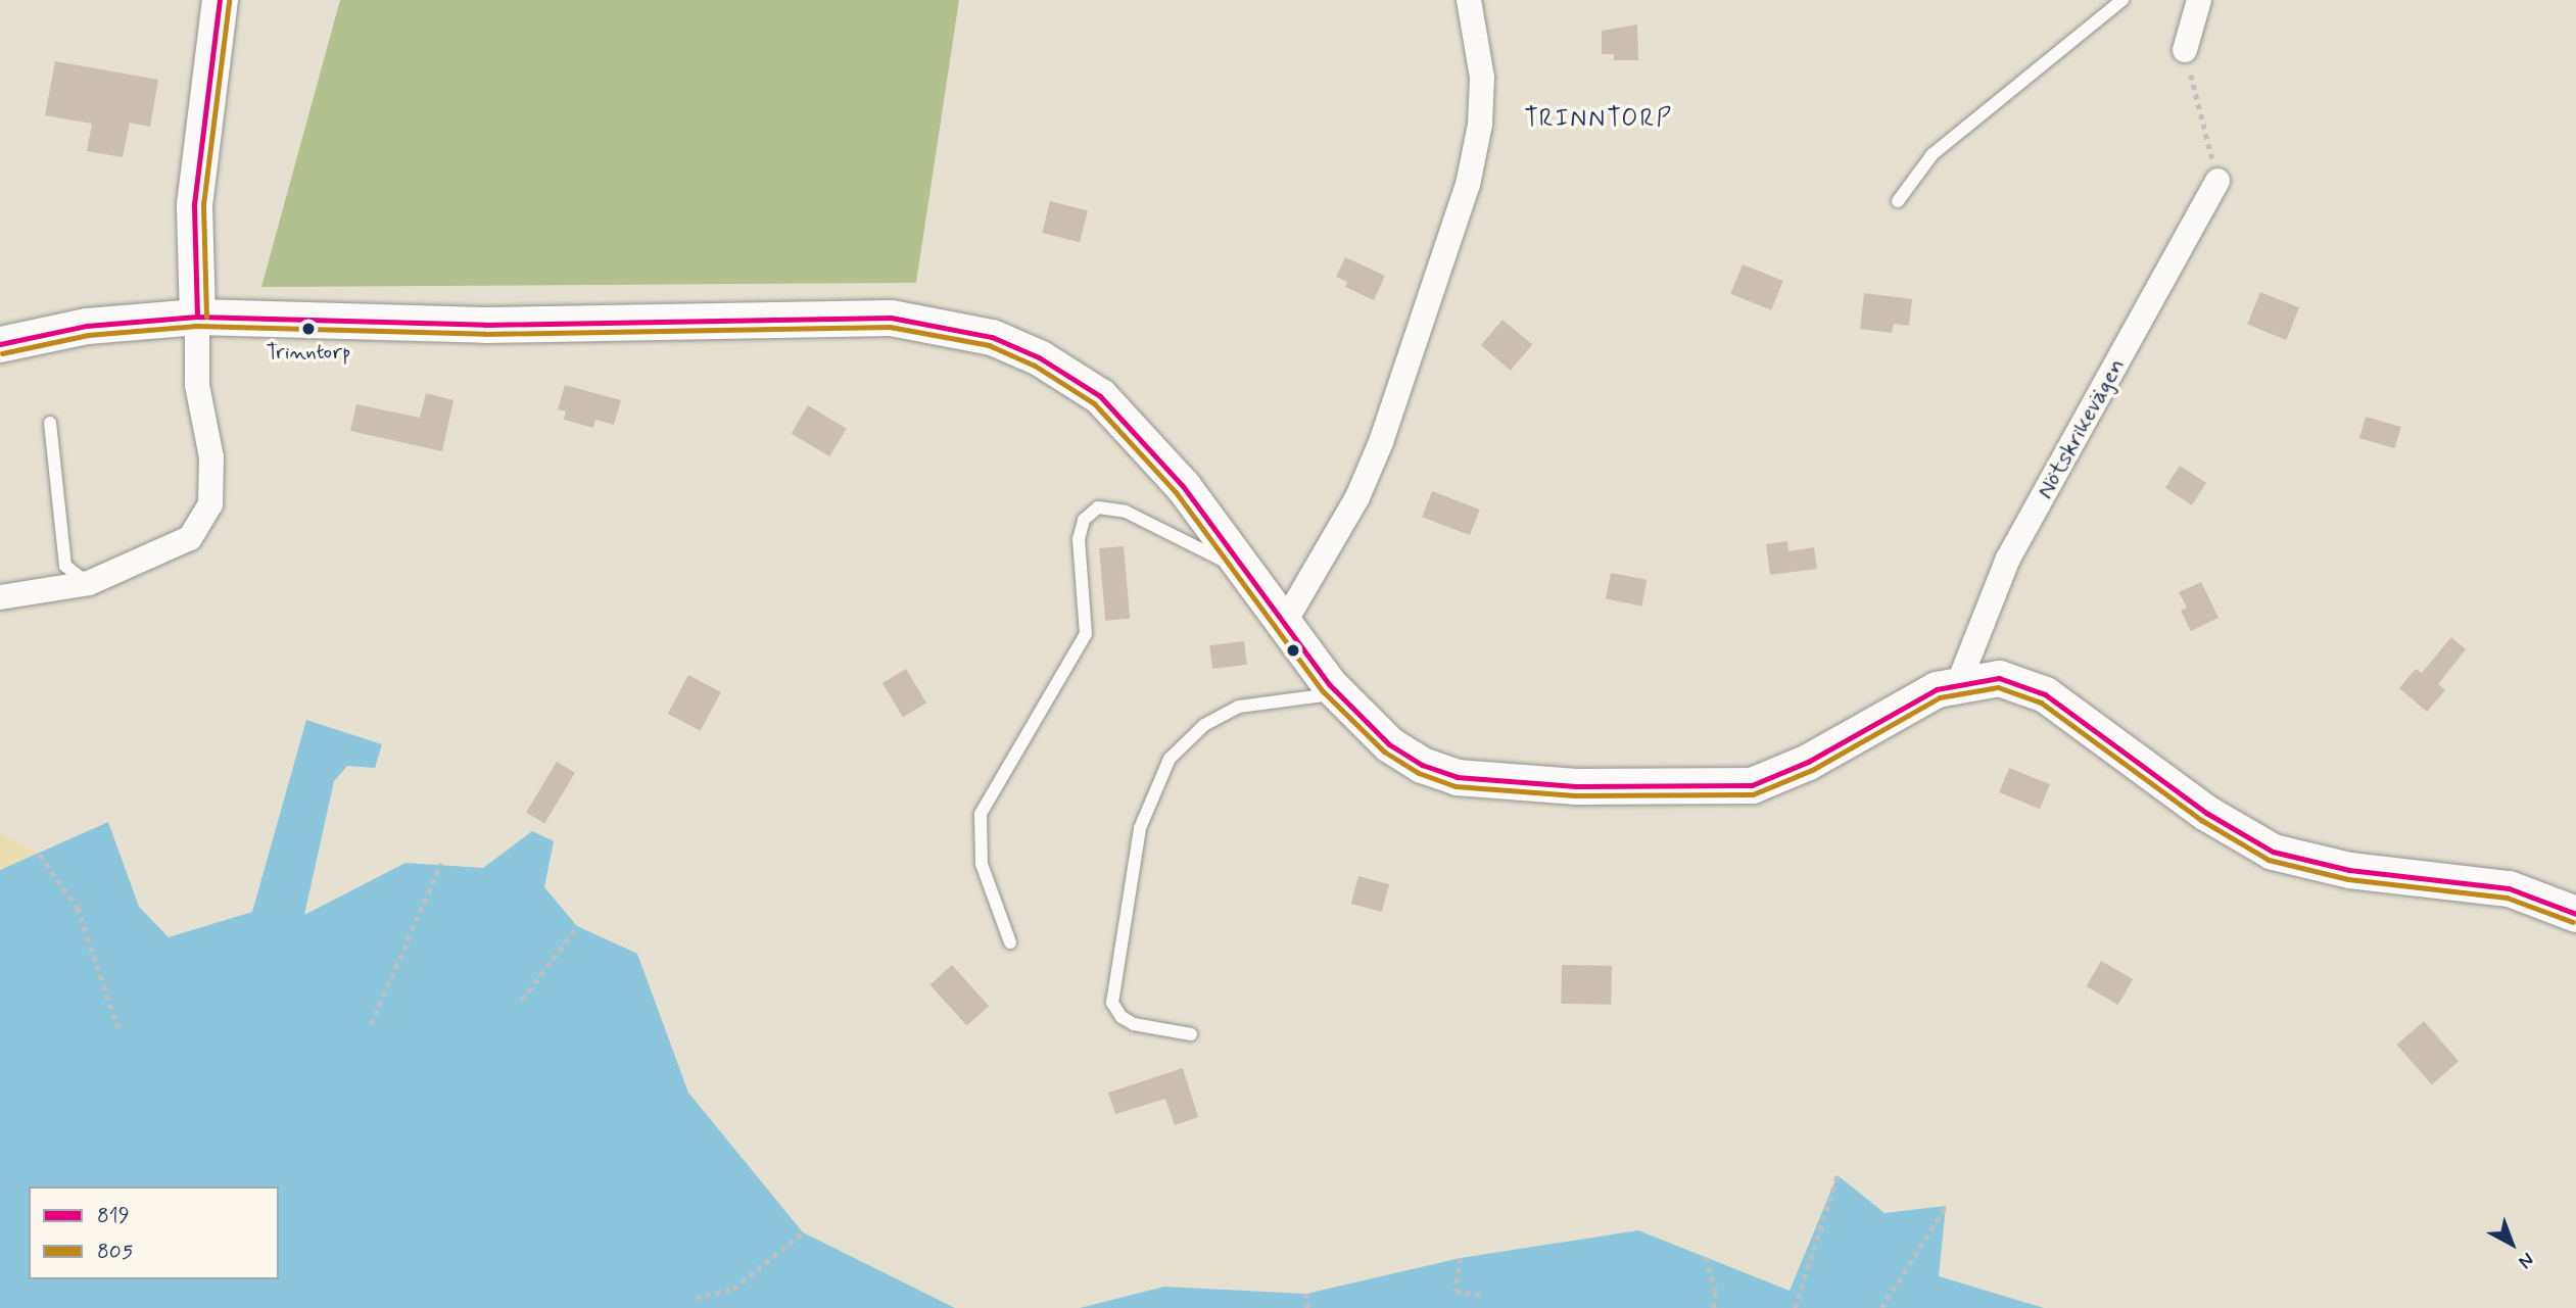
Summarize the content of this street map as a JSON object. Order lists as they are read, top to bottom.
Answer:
{
  "streets": {
    "street": ["Nötskrikevägen"]
  },
  "districts": ["TRINNTORP"],
  "places": ["Trinntorp"],
  "lines": ["transit line 819", "transit line 805"],
  "legend": ["819", "805"],
  "north": "bottom right"
}
